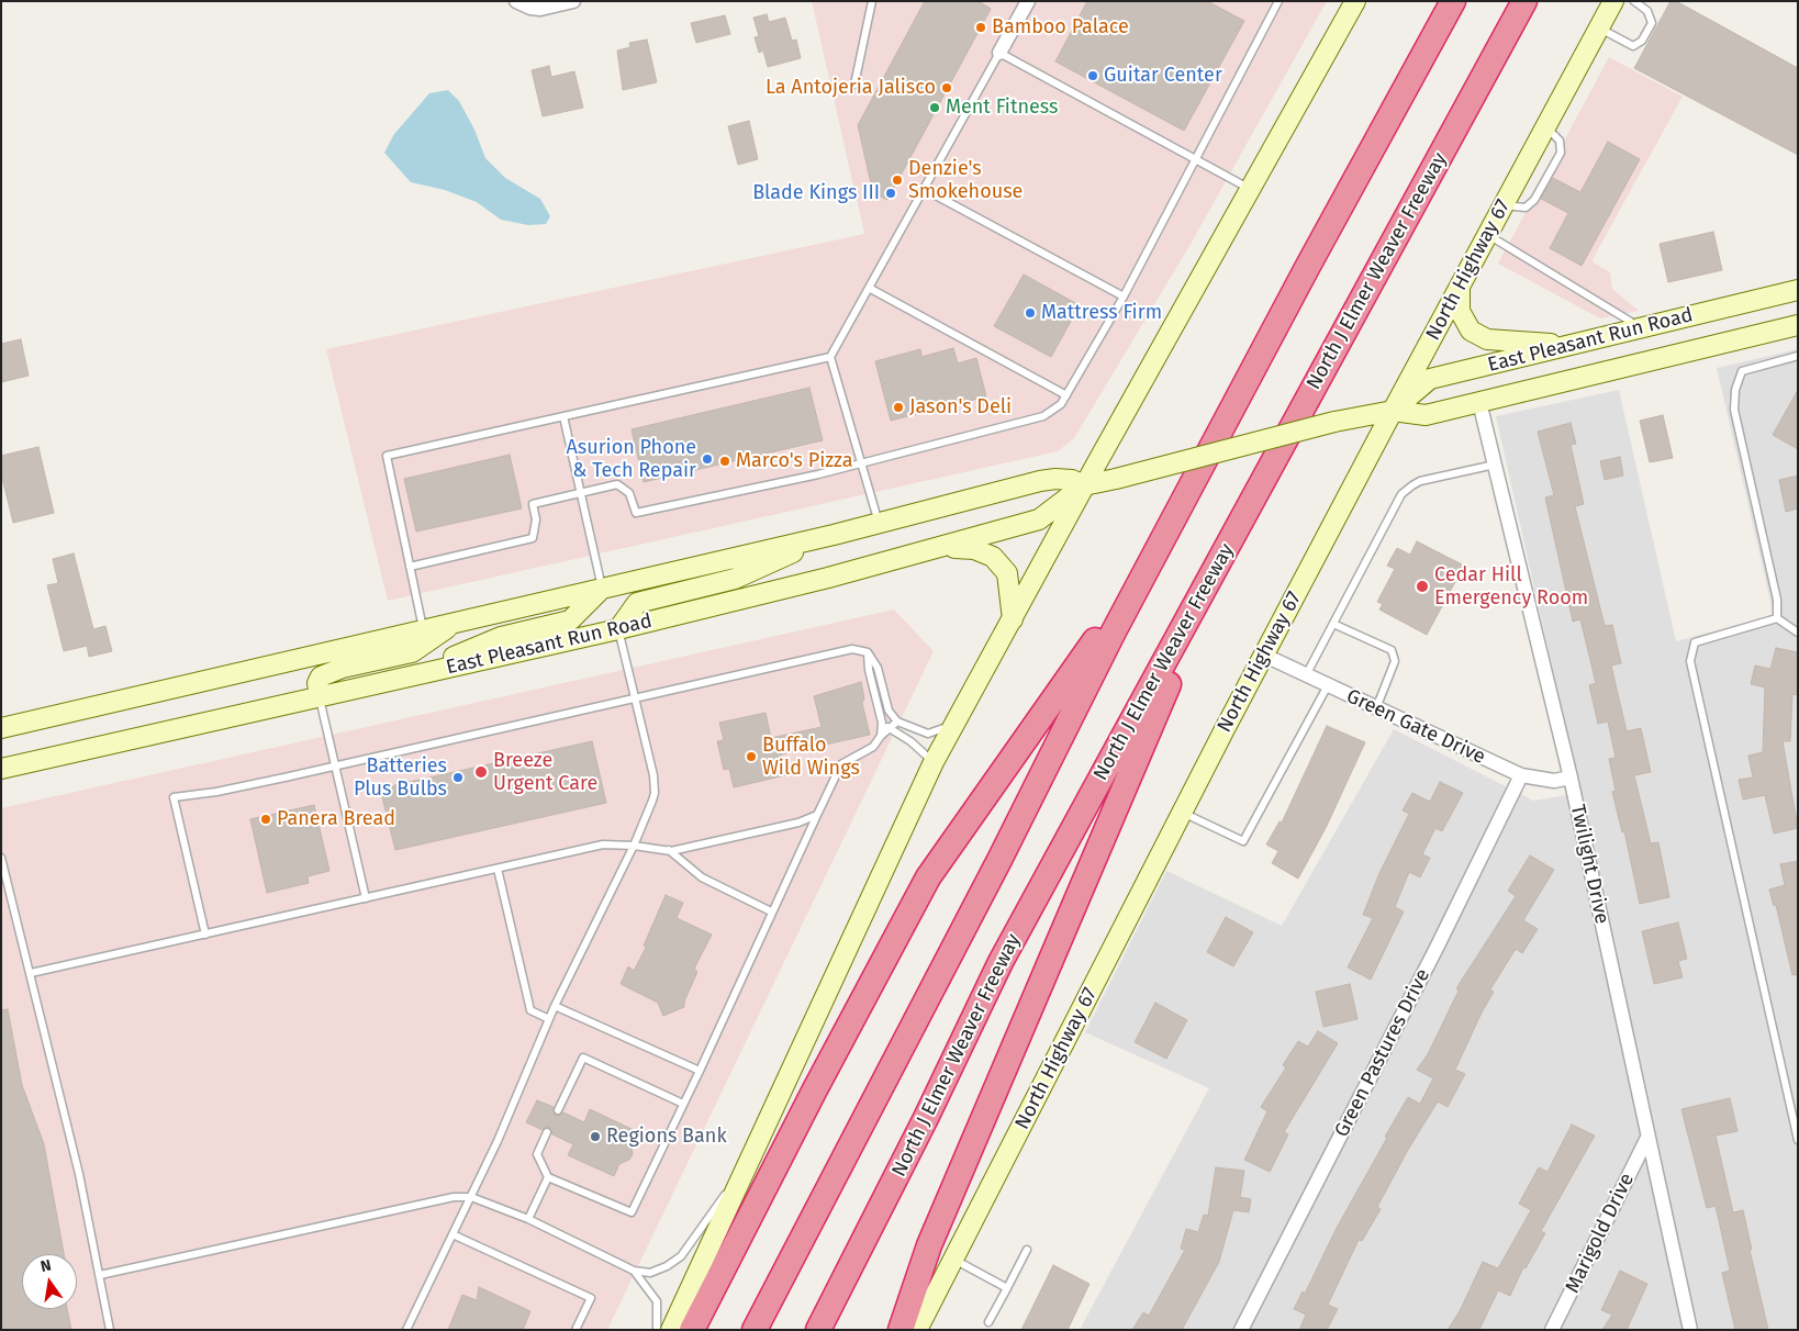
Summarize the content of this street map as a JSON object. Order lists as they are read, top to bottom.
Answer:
{
  "streets": {
    "highway": ["North J Elmer Weaver Freeway"],
    "main road": ["North Highway 67", "East Pleasant Run Road"],
    "street": [
      "Green Gate Drive",
      "Twilight Drive",
      "Green Pastures Drive",
      "Marigold Drive"
    ]
  },
  "crossings": [
    ["North Highway 67", "East Pleasant Run Road"],
    ["North Highway 67", "Green Gate Drive"],
    ["East Pleasant Run Road", "Twilight Drive"],
    ["Green Gate Drive", "Twilight Drive"],
    ["Green Gate Drive", "Green Pastures Drive"],
    ["Twilight Drive", "Marigold Drive"]
  ],
  "places": [
    "Bamboo Palace",
    "Guitar Center",
    "La Antojeria Jalisco",
    "Ment Fitness",
    "Denzie's Smokehouse",
    "Blade Kings III",
    "Mattress Firm",
    "Jason's Deli",
    "Asurion Phone & Tech Repair",
    "Marco's Pizza",
    "Cedar Hill Emergency Room",
    "Buffalo Wild Wings",
    "Breeze Urgent Care",
    "Batteries Plus Bulbs",
    "Panera Bread",
    "Regions Bank"
  ],
  "north": "top"
}
